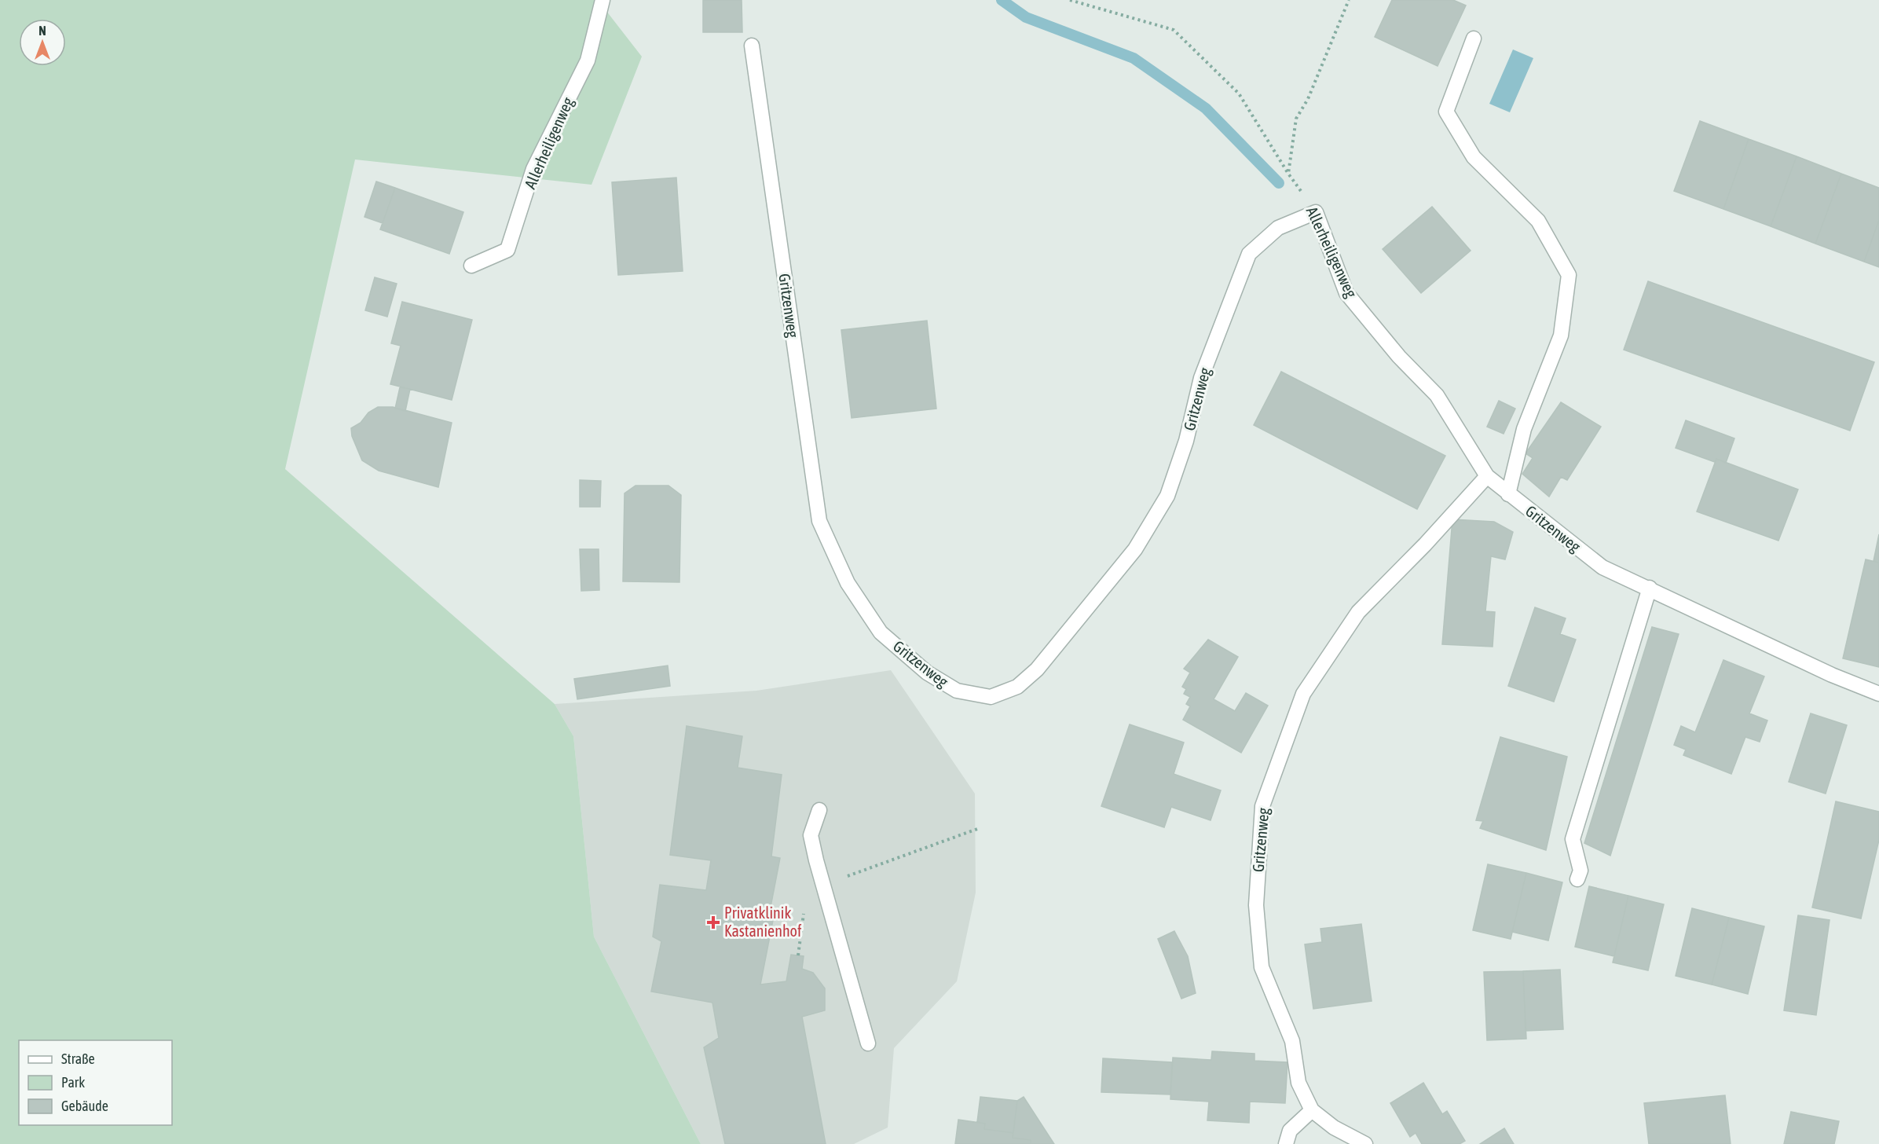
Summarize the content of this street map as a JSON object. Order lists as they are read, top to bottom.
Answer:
{
  "streets": {
    "street": ["Allerheiligenweg", "Gritzenweg"]
  },
  "crossings": [
    ["Allerheiligenweg", "Gritzenweg"]
  ],
  "places": {
    "health": ["Privatklinik Kastanienhof"]
  },
  "legend": ["Straße", "Park", "Gebäude"],
  "north": "top"
}
